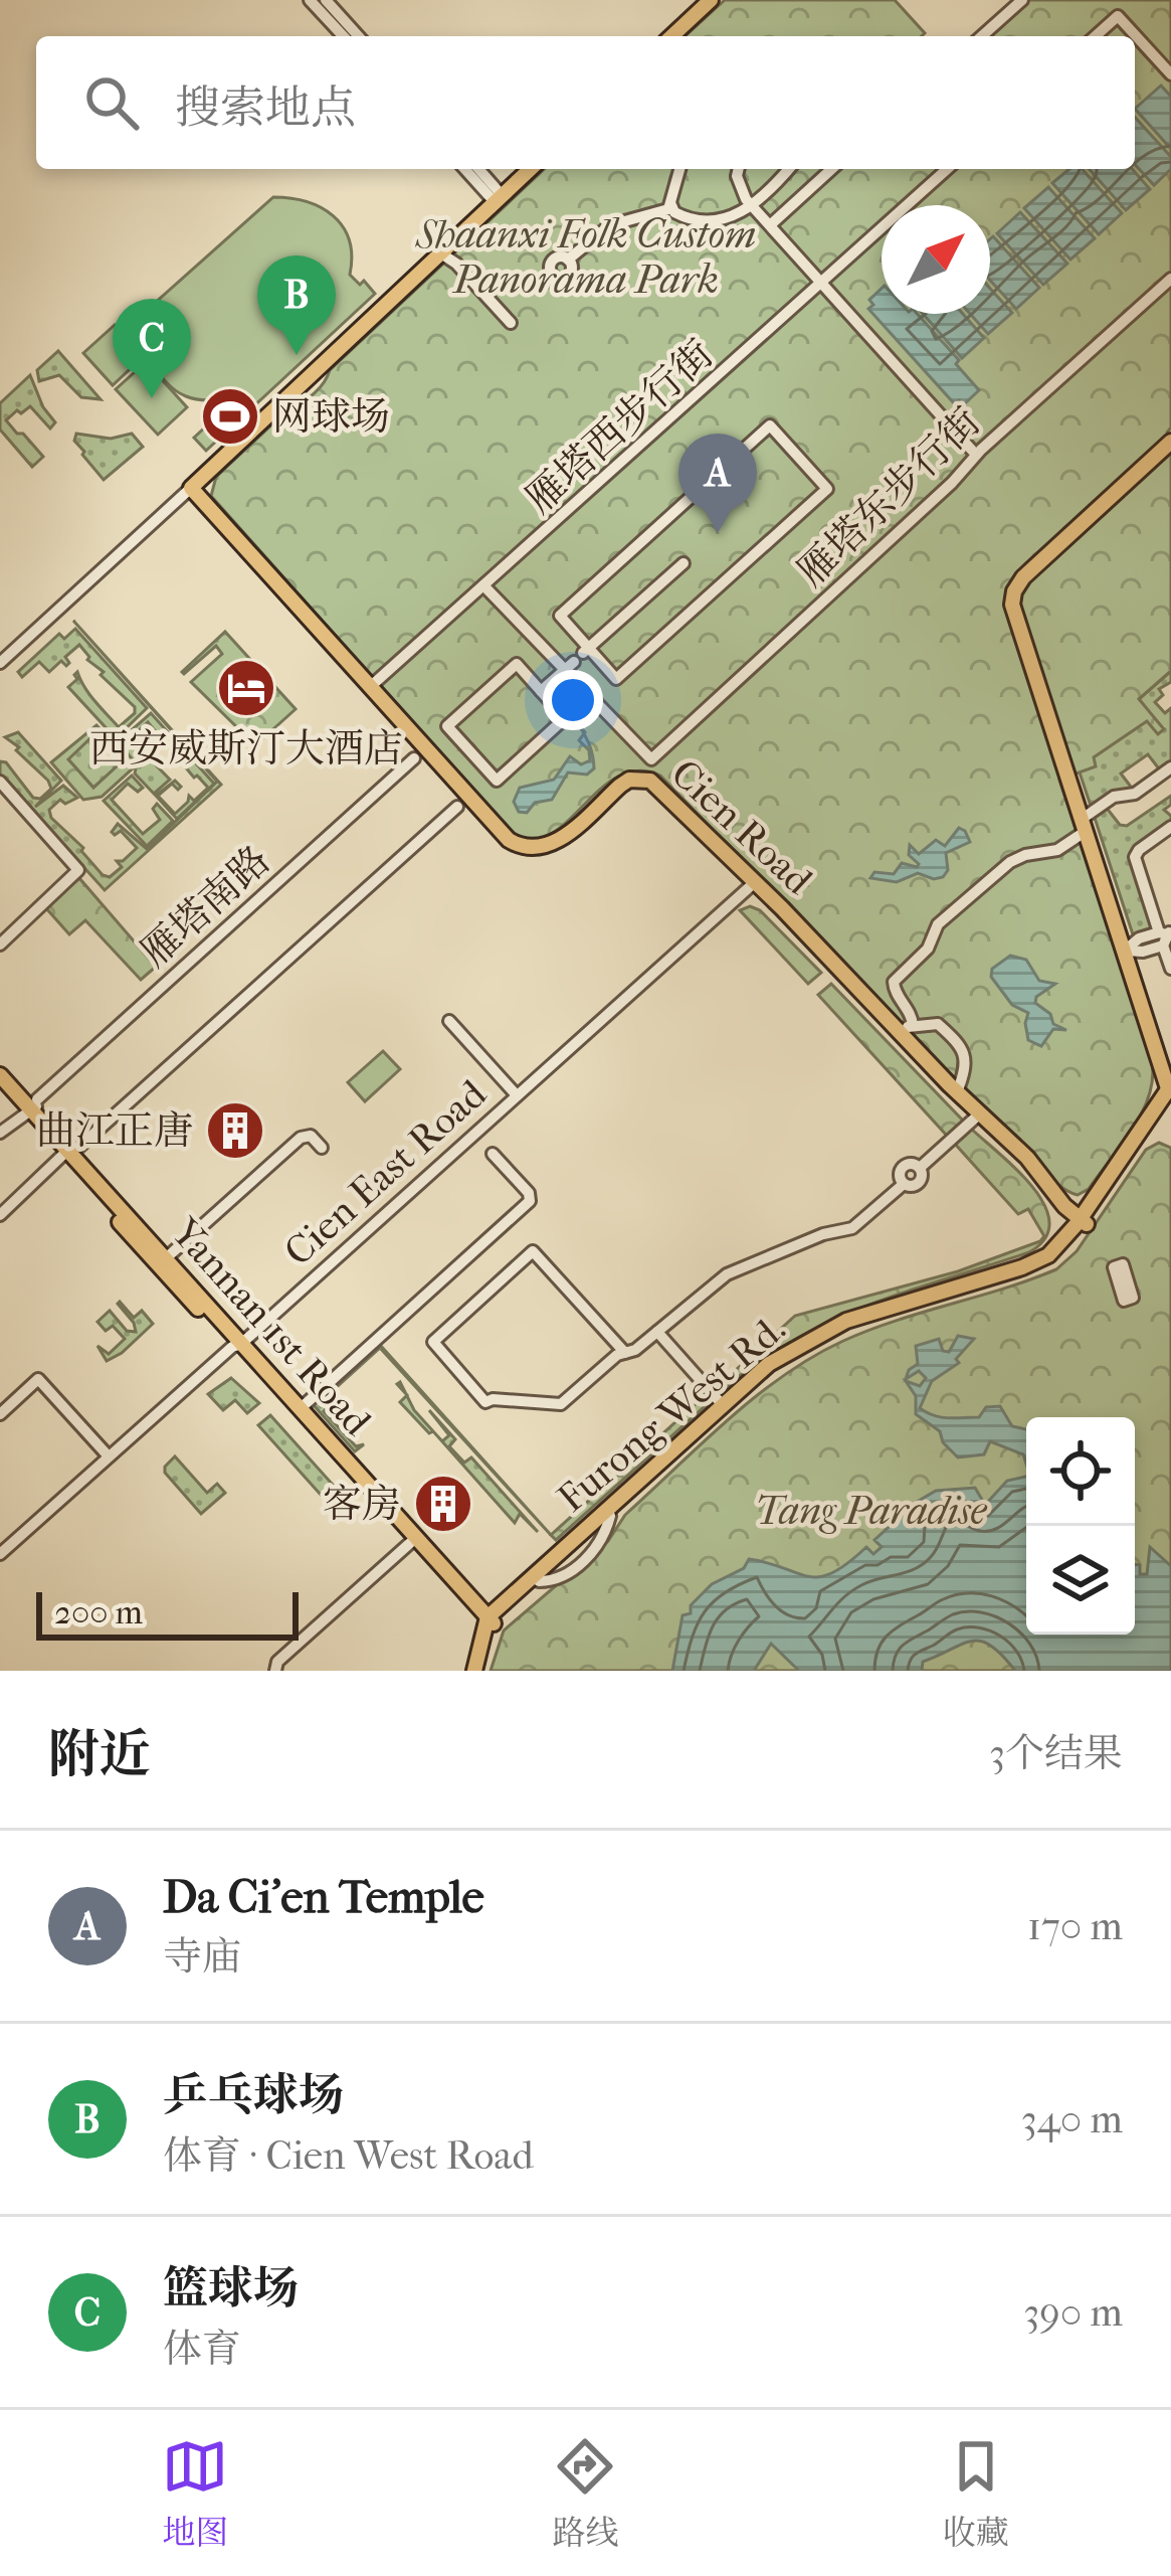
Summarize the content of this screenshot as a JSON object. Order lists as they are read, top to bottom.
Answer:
{
  "streets": {
    "main road": ["Cien Road", "Yannan 1st Road", "Furong West Rd."],
    "street": [
      "雁塔西步行街",
      "雁塔东步行街",
      "雁塔南路",
      "Cien East Road"
    ]
  },
  "crossings": [
    ["雁塔西步行街", "Cien Road"],
    ["Cien Road", "Cien East Road"],
    ["Cien Road", "Furong West Rd."],
    ["雁塔南路", "Yannan 1st Road"],
    ["Cien East Road", "Yannan 1st Road"],
    ["Yannan 1st Road", "Furong West Rd."]
  ],
  "parks": ["Shaanxi Folk Custom Panorama Park", "Tang Paradise"],
  "places": {
    "sports": ["网球场"],
    "hotel": ["西安威斯汀大酒店"],
    "building": ["曲江正唐", "客房"]
  },
  "scale_bar": "200 m",
  "north": "top right",
  "page": {
    "search": "搜索地点",
    "pins": ["B", "C", "A"],
    "scale": "200 m",
    "heading": ["附近", "3个结果"],
    "list": [
      {
        "mark": "A",
        "name": "Da Ci'en Temple",
        "note": "寺庙",
        "value": "170 m"
      },
      {
        "mark": "B",
        "name": "乒乓球场",
        "note": "体育 · Cien West Road",
        "value": "340 m"
      },
      {
        "mark": "C",
        "name": "篮球场",
        "note": "体育",
        "value": "390 m"
      }
    ],
    "nav": ["地图", "路线", "收藏"]
  }
}
